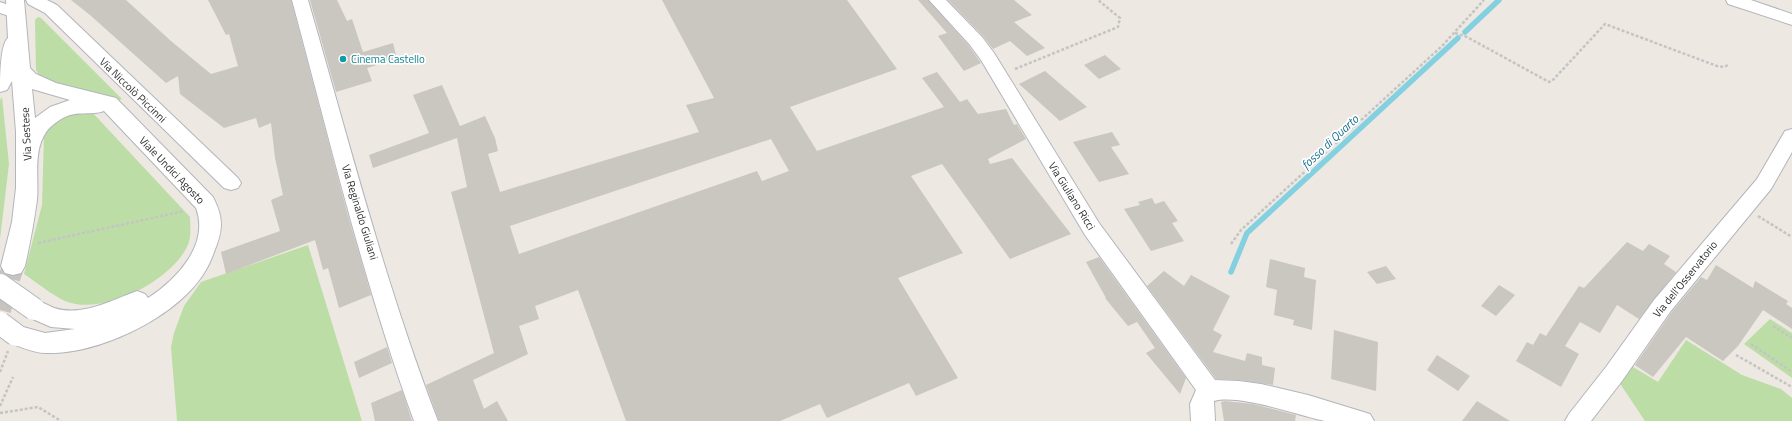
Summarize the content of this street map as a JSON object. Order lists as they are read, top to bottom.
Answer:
{
  "streets": {
    "main road": ["Via Sestese", "Viale Undici Agosto"],
    "street": [
      "Via Niccolò Piccinni",
      "Via Giuliano Ricci",
      "Via Reginaldo Giuliani",
      "Via dell'Osservatorio"
    ]
  },
  "crossings": [
    ["Via Sestese", "Viale Undici Agosto"]
  ],
  "water": ["fosso di Quarto"],
  "places": ["Cinema Castello"]
}
